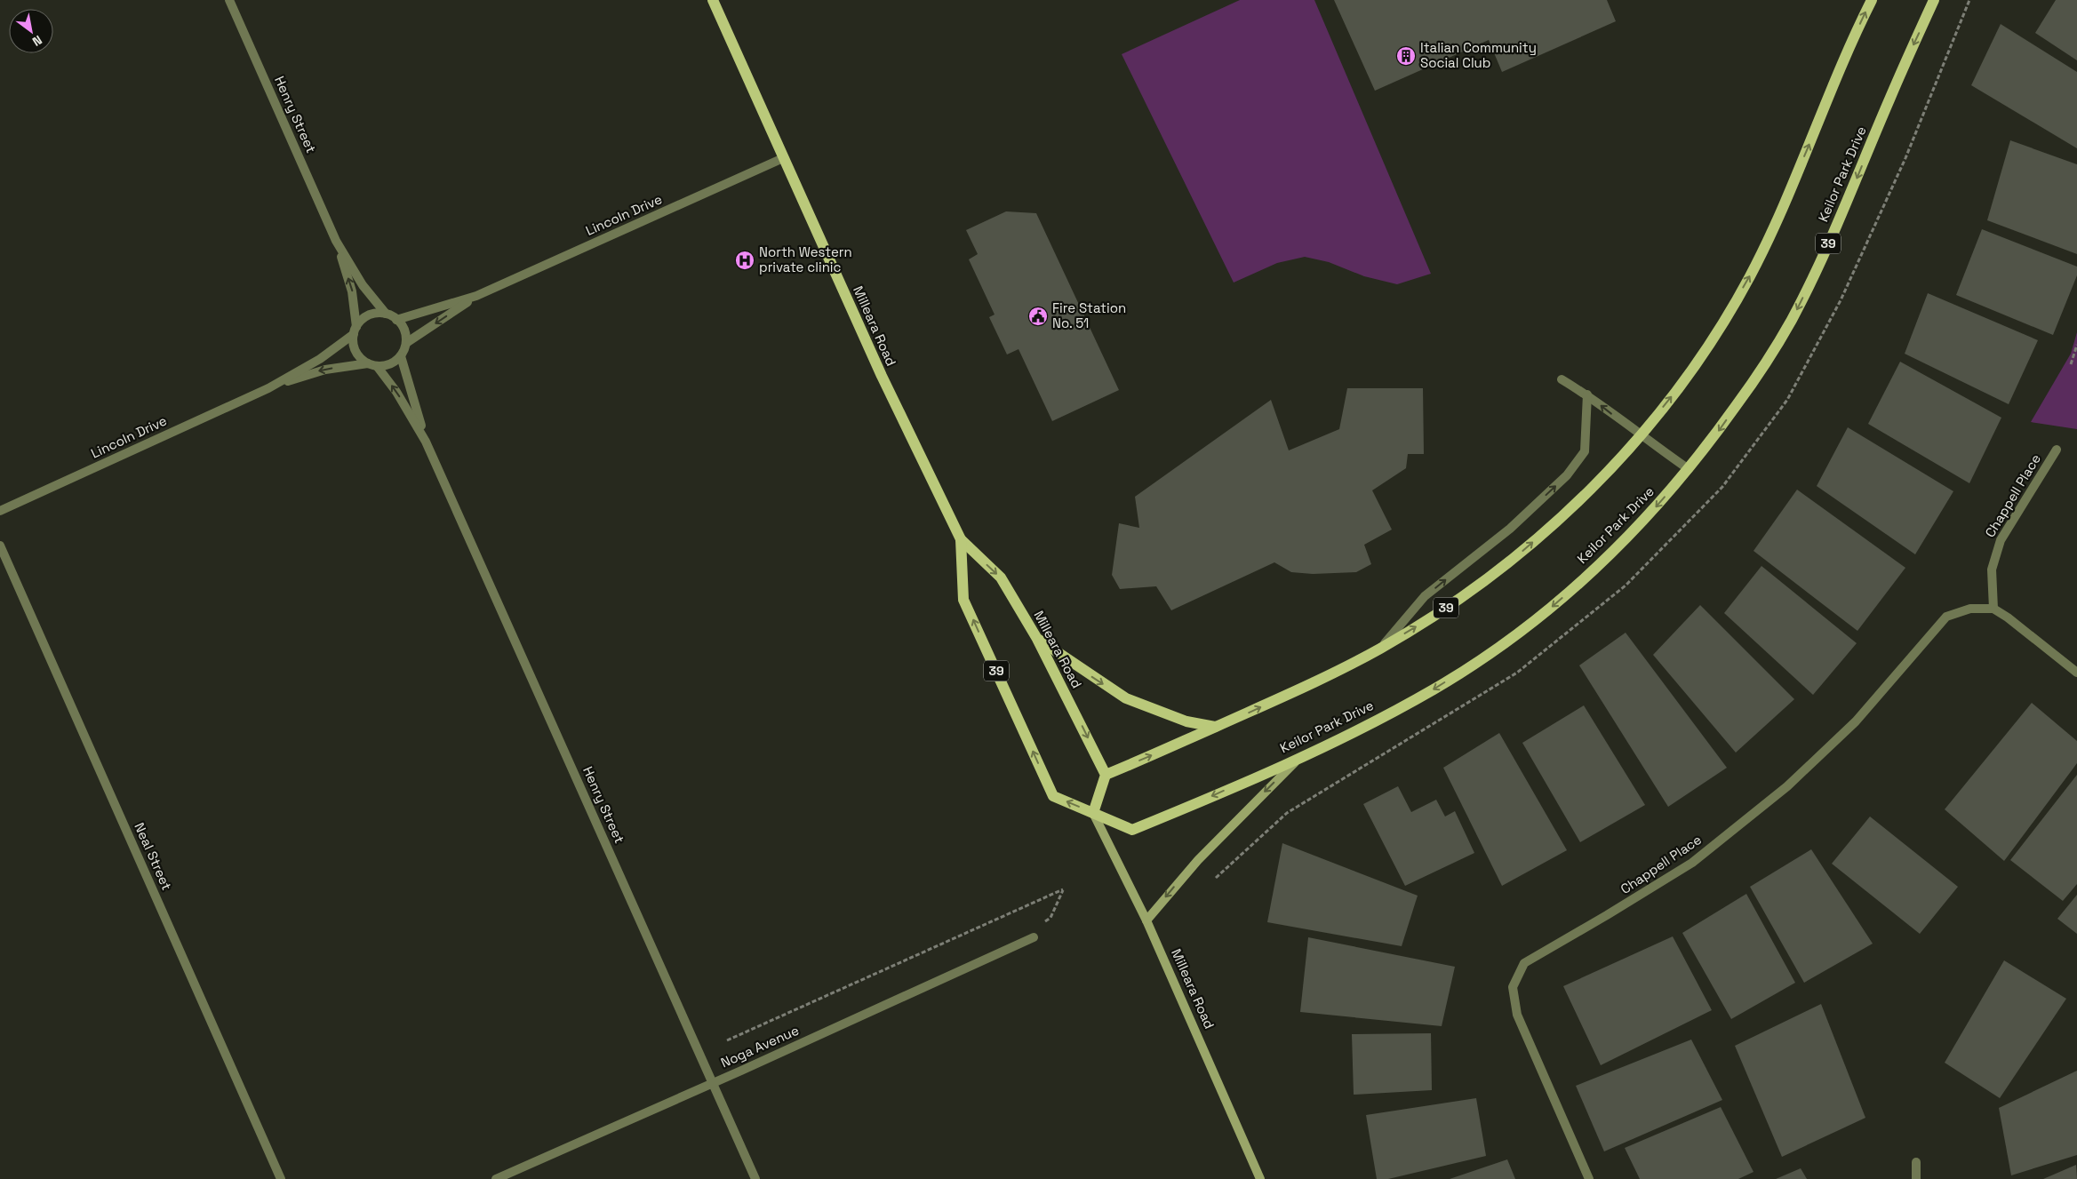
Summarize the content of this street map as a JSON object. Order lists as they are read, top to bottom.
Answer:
{
  "streets": {
    "main road": ["Keilor Park Drive", "39", "Milleara Road"],
    "street": [
      "Henry Street",
      "Lincoln Drive",
      "Chappell Place",
      "Neal Street",
      "Noga Avenue"
    ]
  },
  "crossings": [
    ["Henry Street", "Lincoln Drive"],
    ["Henry Street", "Noga Avenue"],
    ["Keilor Park Drive", "Milleara Road"],
    ["Lincoln Drive", "Milleara Road"],
    ["39", "Milleara Road"]
  ],
  "places": {
    "building": ["Italian Community Social Club"],
    "hospital": ["North Western private clinic"],
    "public building": ["Fire Station No. 51"]
  },
  "north": "bottom right"
}
